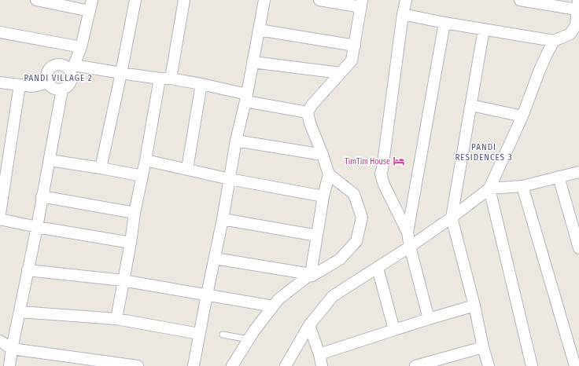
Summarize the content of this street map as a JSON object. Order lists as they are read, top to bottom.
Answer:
{
  "districts": ["PANDI VILLAGE 2", "PANDI RESIDENCES 3"],
  "places": {
    "hotel": ["TimTim House"]
  }
}
